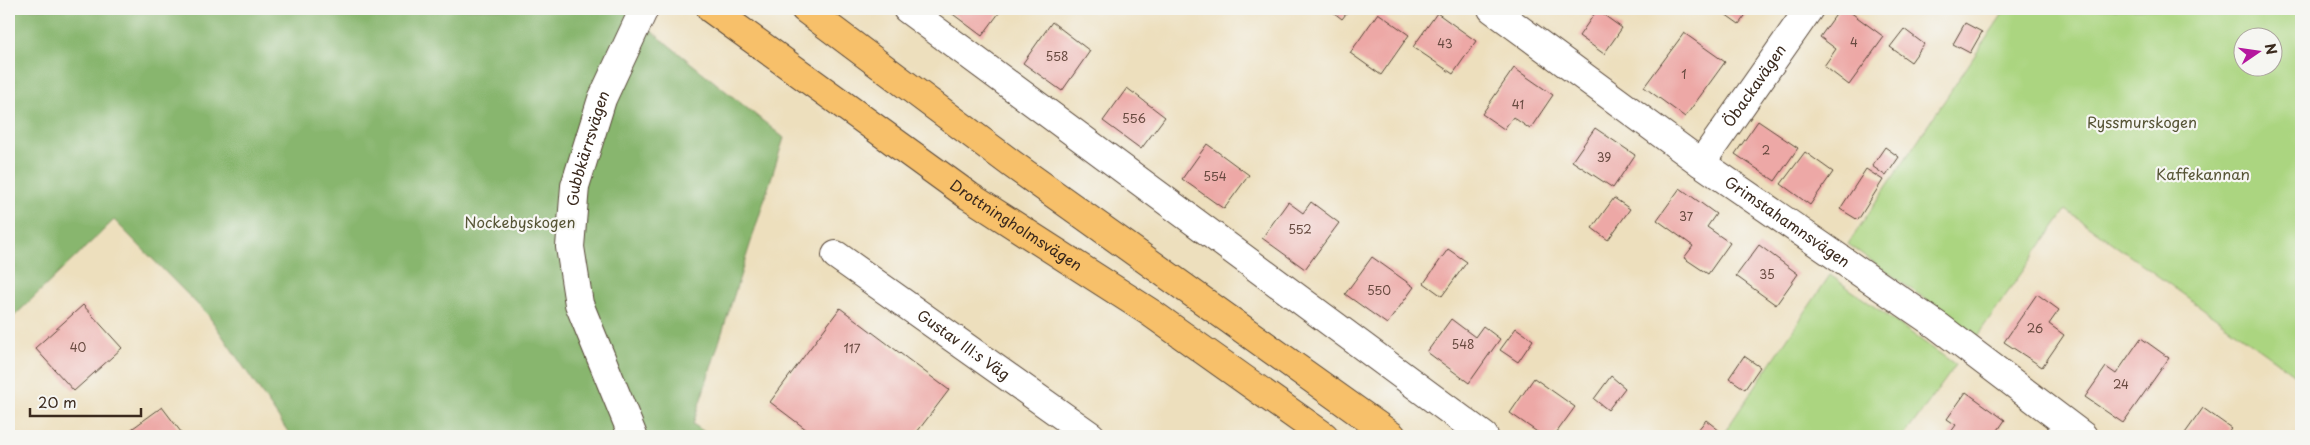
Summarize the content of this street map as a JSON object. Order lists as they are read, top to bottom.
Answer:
{
  "streets": {
    "main road": ["Drottningholmsvägen"],
    "street": [
      "Öbackavägen",
      "Gubbkärrsvägen",
      "Grimstahamnsvägen",
      "Gustav III:s Väg"
    ]
  },
  "crossings": [
    ["Öbackavägen", "Grimstahamnsvägen"]
  ],
  "parks": ["Ryssmurskogen", "Kaffekannan", "Nockebyskogen"],
  "house_numbers": [
    "4",
    "43",
    "558",
    "1",
    "41",
    "556",
    "2",
    "39",
    "554",
    "37",
    "552",
    "35",
    "550",
    "26",
    "548",
    "40",
    "117",
    "24"
  ],
  "scale_bar": "20 m",
  "north": "right"
}
